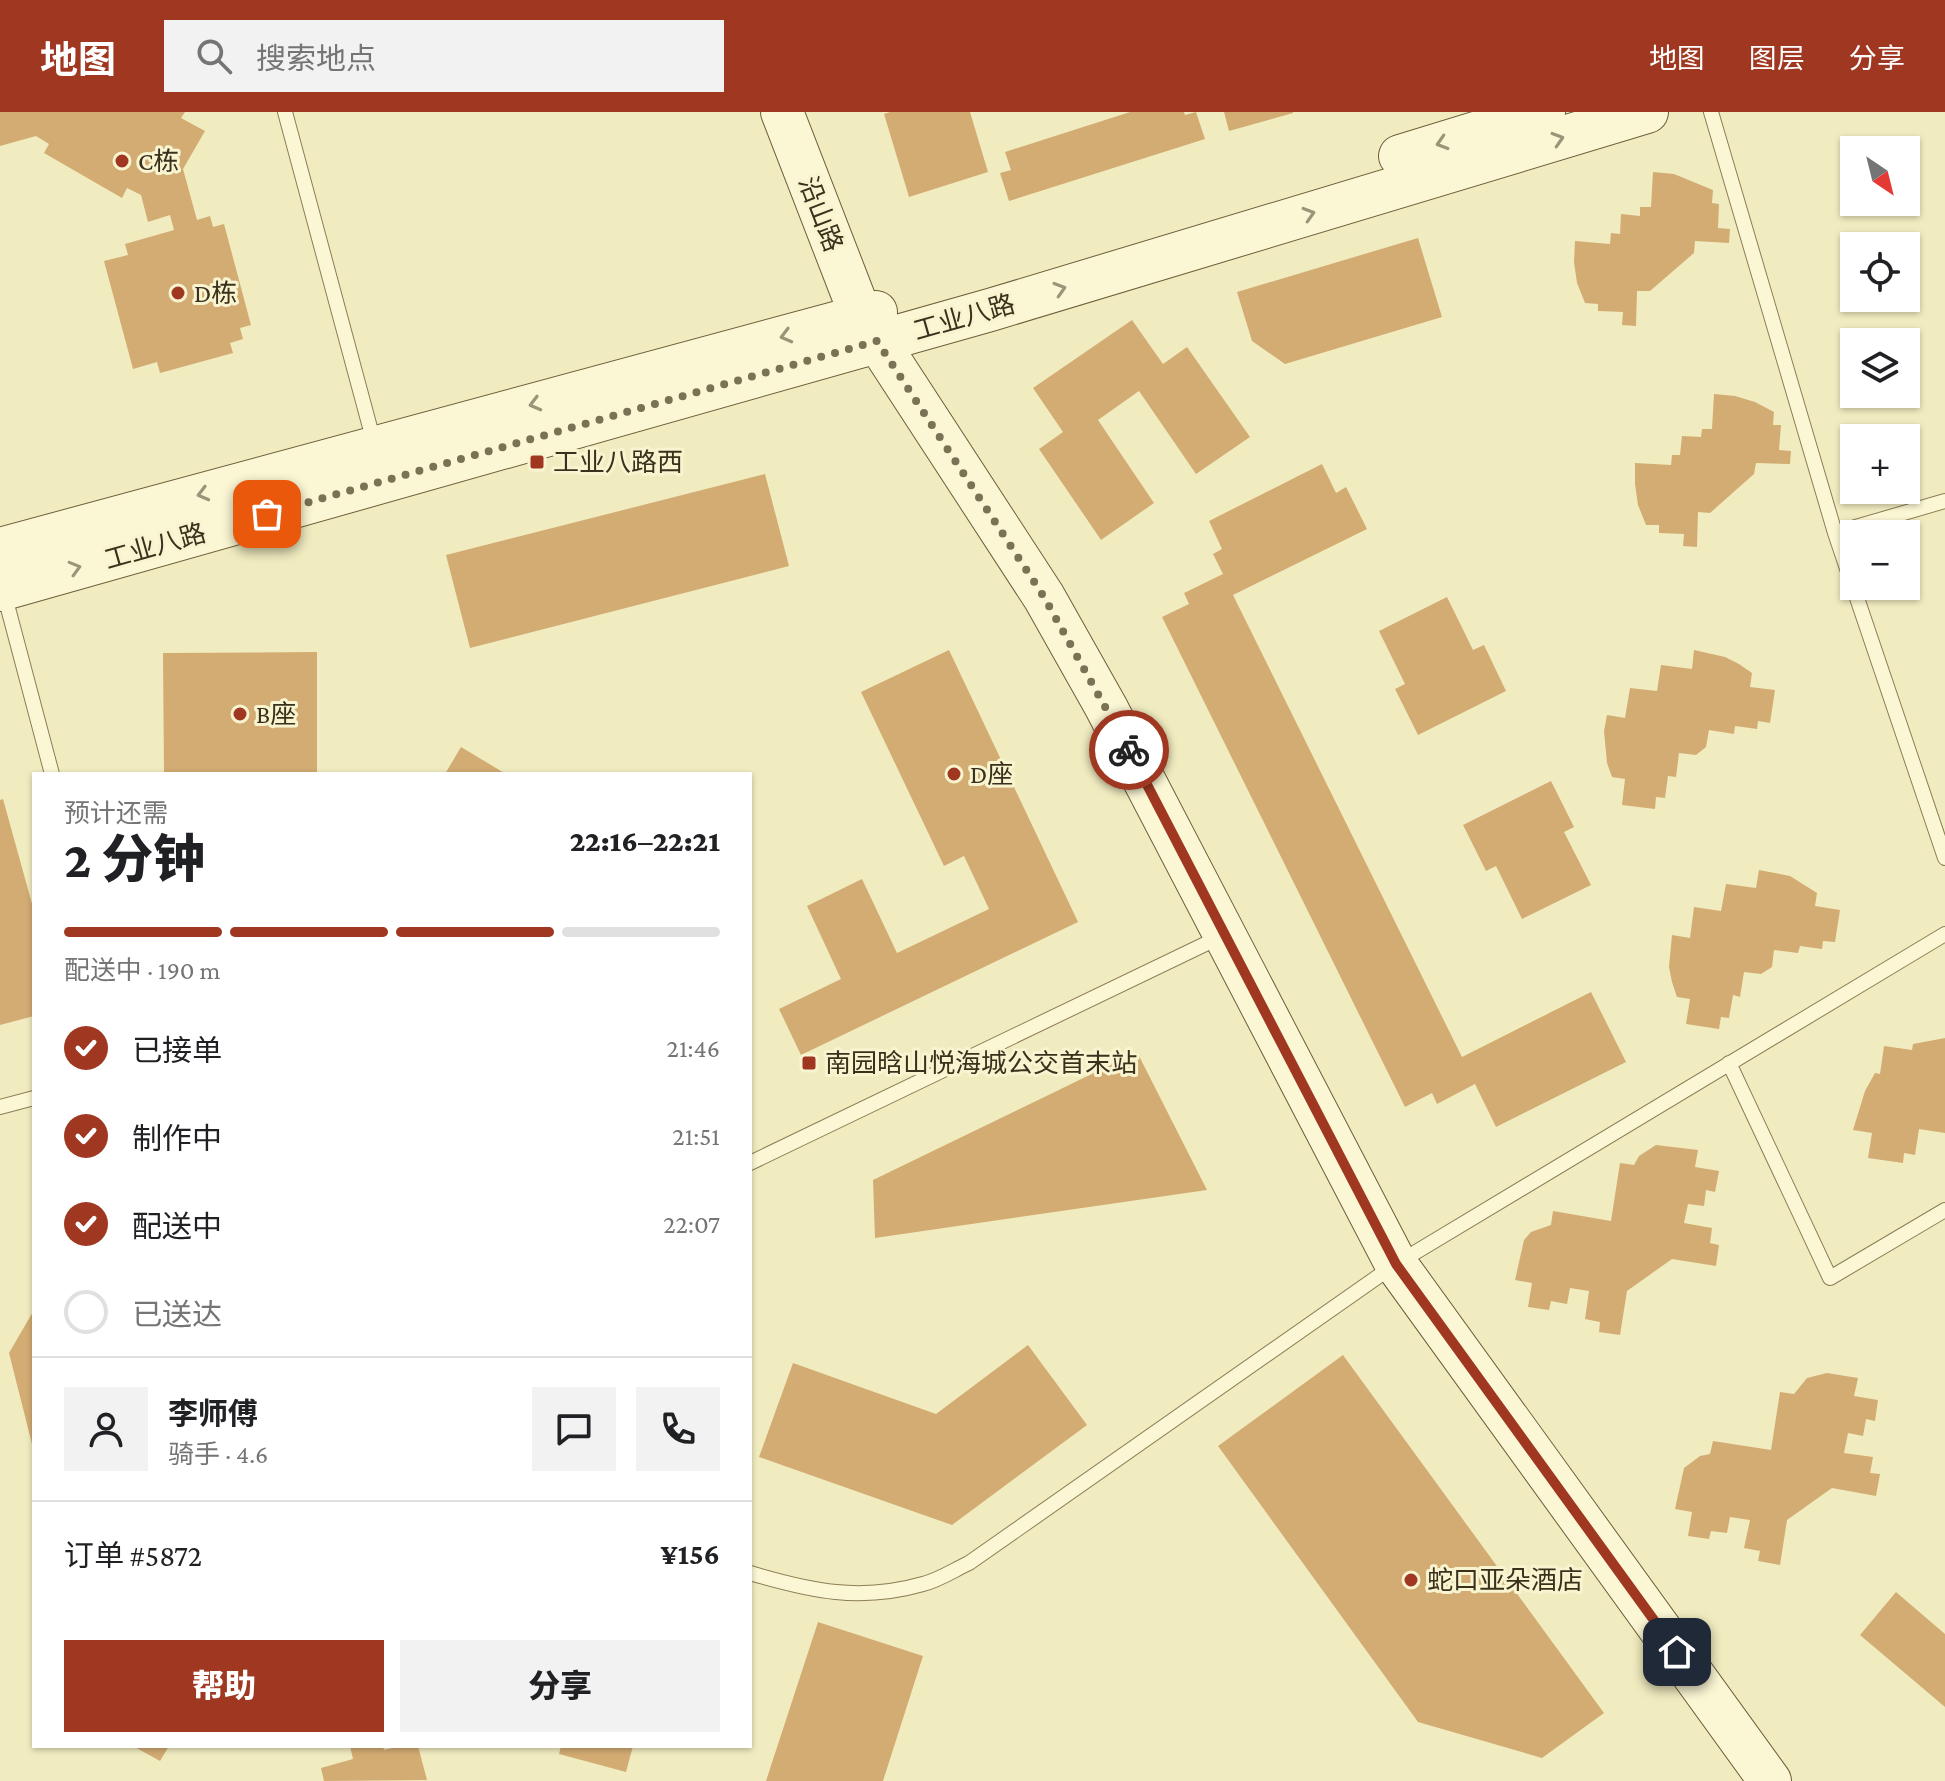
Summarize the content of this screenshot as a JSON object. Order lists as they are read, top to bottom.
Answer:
{
  "streets": {
    "street": ["沿山路", "工业八路"]
  },
  "crossings": [
    ["沿山路", "工业八路"]
  ],
  "places": {
    "other": [
      "C栋",
      "D栋",
      "B座",
      "D座",
      "蛇口亚朵酒店"
    ],
    "transit": ["工业八路西", "南园晗山悦海城公交首末站"]
  },
  "north": "bottom right",
  "page": {
    "header": "地图",
    "search": "搜索地点",
    "nav": ["地图", "图层", "分享"],
    "map_buttons": ["+", "−"],
    "heading": ["2 分钟", "预计还需", "22:16–22:21"],
    "panel": [
      "李师傅",
      "骑手 · 4.6",
      "订单 #5872",
      "¥156"
    ],
    "bar": "配送中 · 190 m",
    "list": [
      ["已接单", "21:46"],
      ["制作中", "21:51"],
      ["配送中", "22:07"],
      "已送达"
    ],
    "buttons": ["帮助", "分享"]
  }
}
